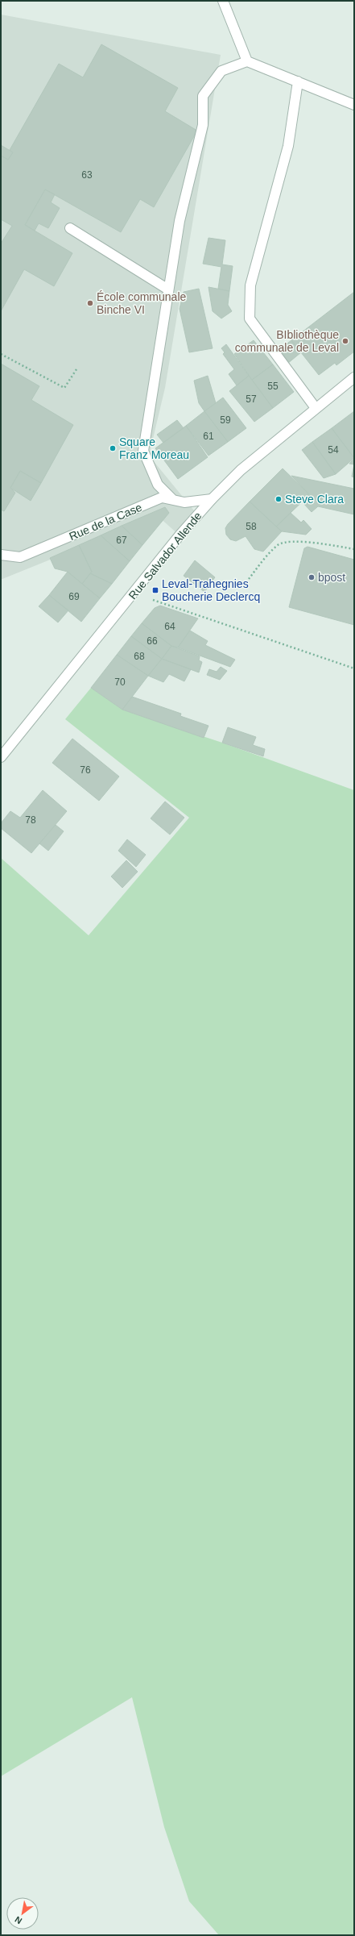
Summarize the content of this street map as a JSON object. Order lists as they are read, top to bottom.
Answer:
{
  "streets": {
    "street": ["Rue de la Case", "Rue Salvador Allende"]
  },
  "crossings": [
    ["Rue de la Case", "Rue Salvador Allende"]
  ],
  "places": {
    "other": [
      "École communale Binche VI",
      "BIbliothèque communale de Leval",
      "Square Franz Moreau",
      "Steve Clara",
      "bpost"
    ],
    "transit": ["Leval-Trahegnies Boucherie Declercq"]
  },
  "house_numbers": [
    "63",
    "55",
    "57",
    "59",
    "61",
    "54",
    "58",
    "67",
    "69",
    "64",
    "66",
    "68",
    "70",
    "76",
    "78"
  ],
  "north": "bottom left"
}
